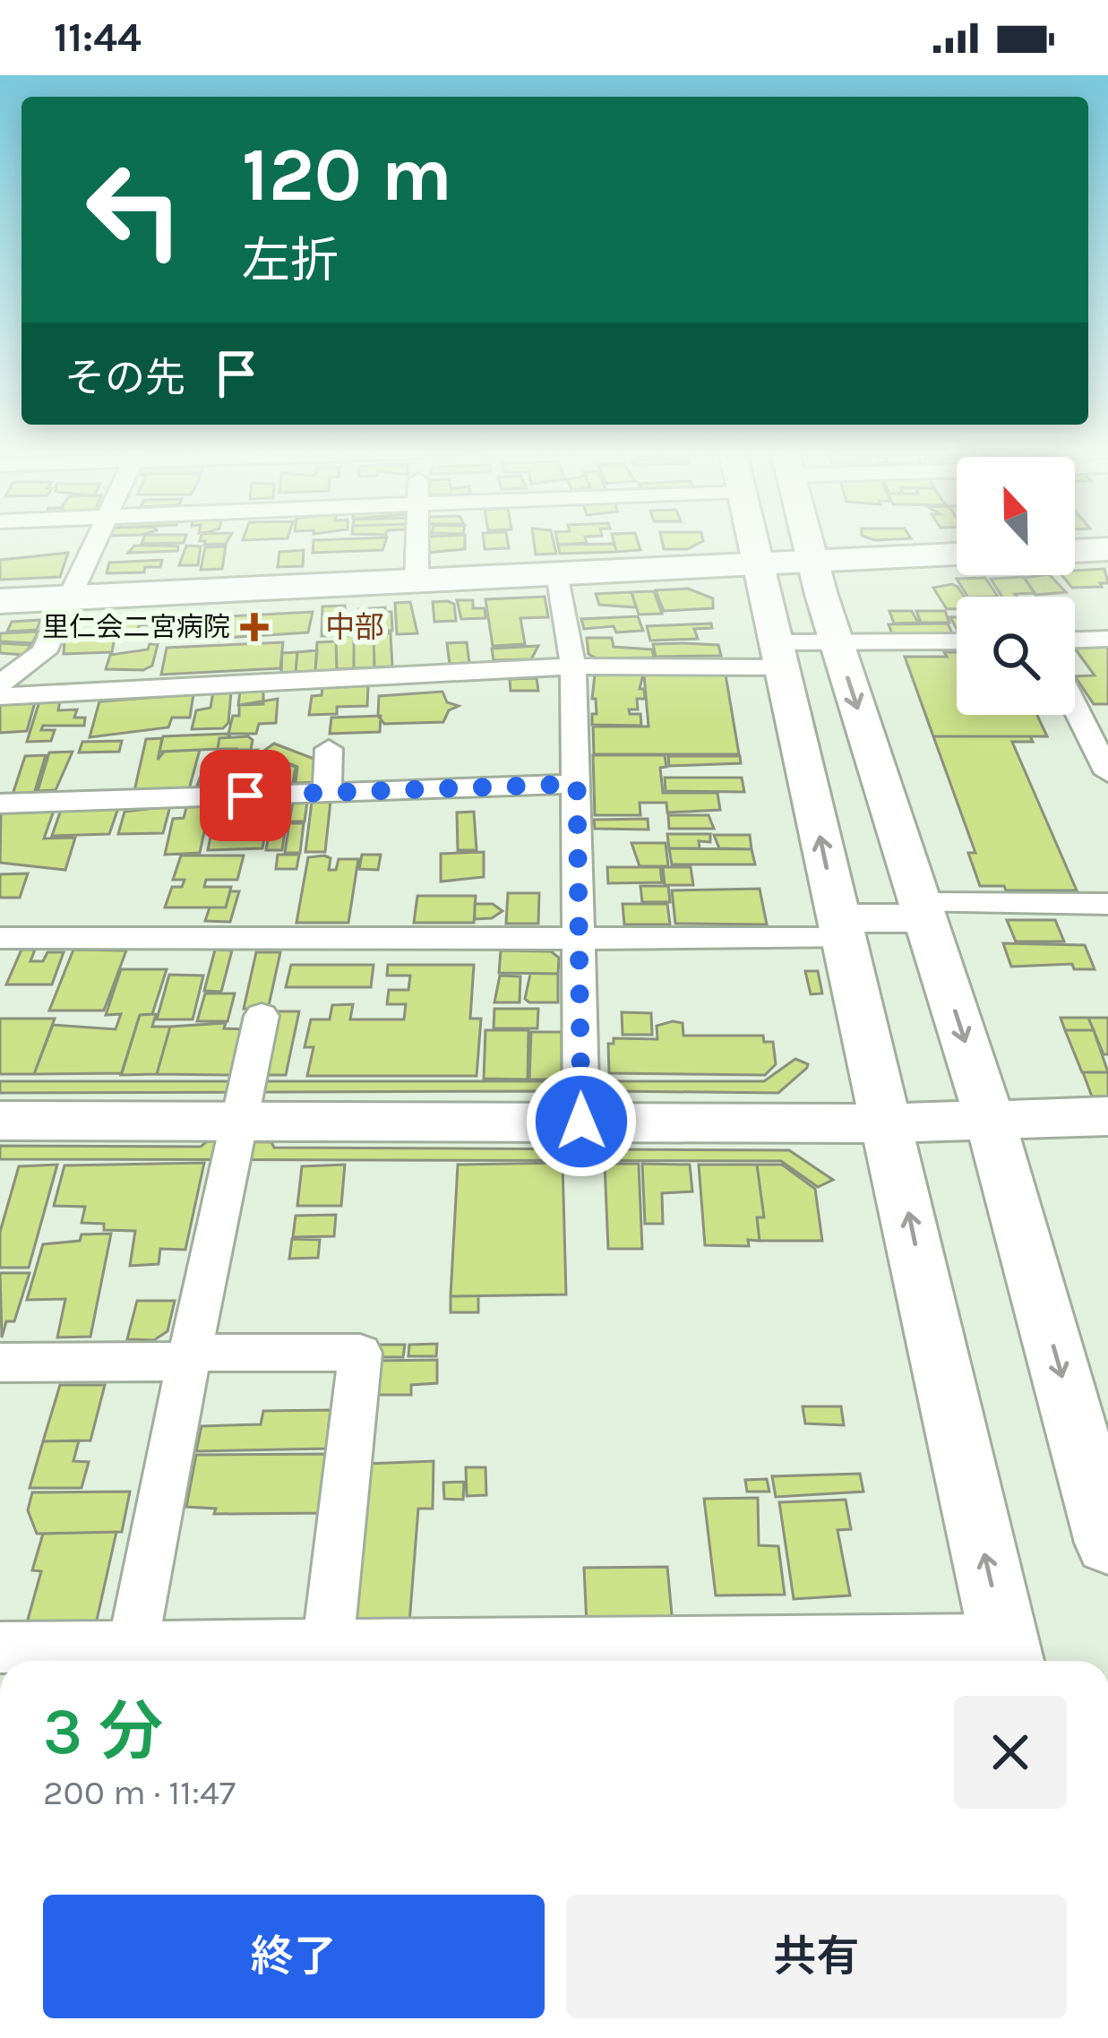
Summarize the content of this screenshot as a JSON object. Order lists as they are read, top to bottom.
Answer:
{
  "districts": ["中部"],
  "places": {
    "health": ["里仁会二宮病院"]
  },
  "north": "top",
  "page": {
    "status": "11:44",
    "turn": ["120 m", "左折"],
    "then": "その先",
    "heading": ["3 分", "200 m · 11:47"],
    "buttons": ["終了", "共有"]
  }
}
